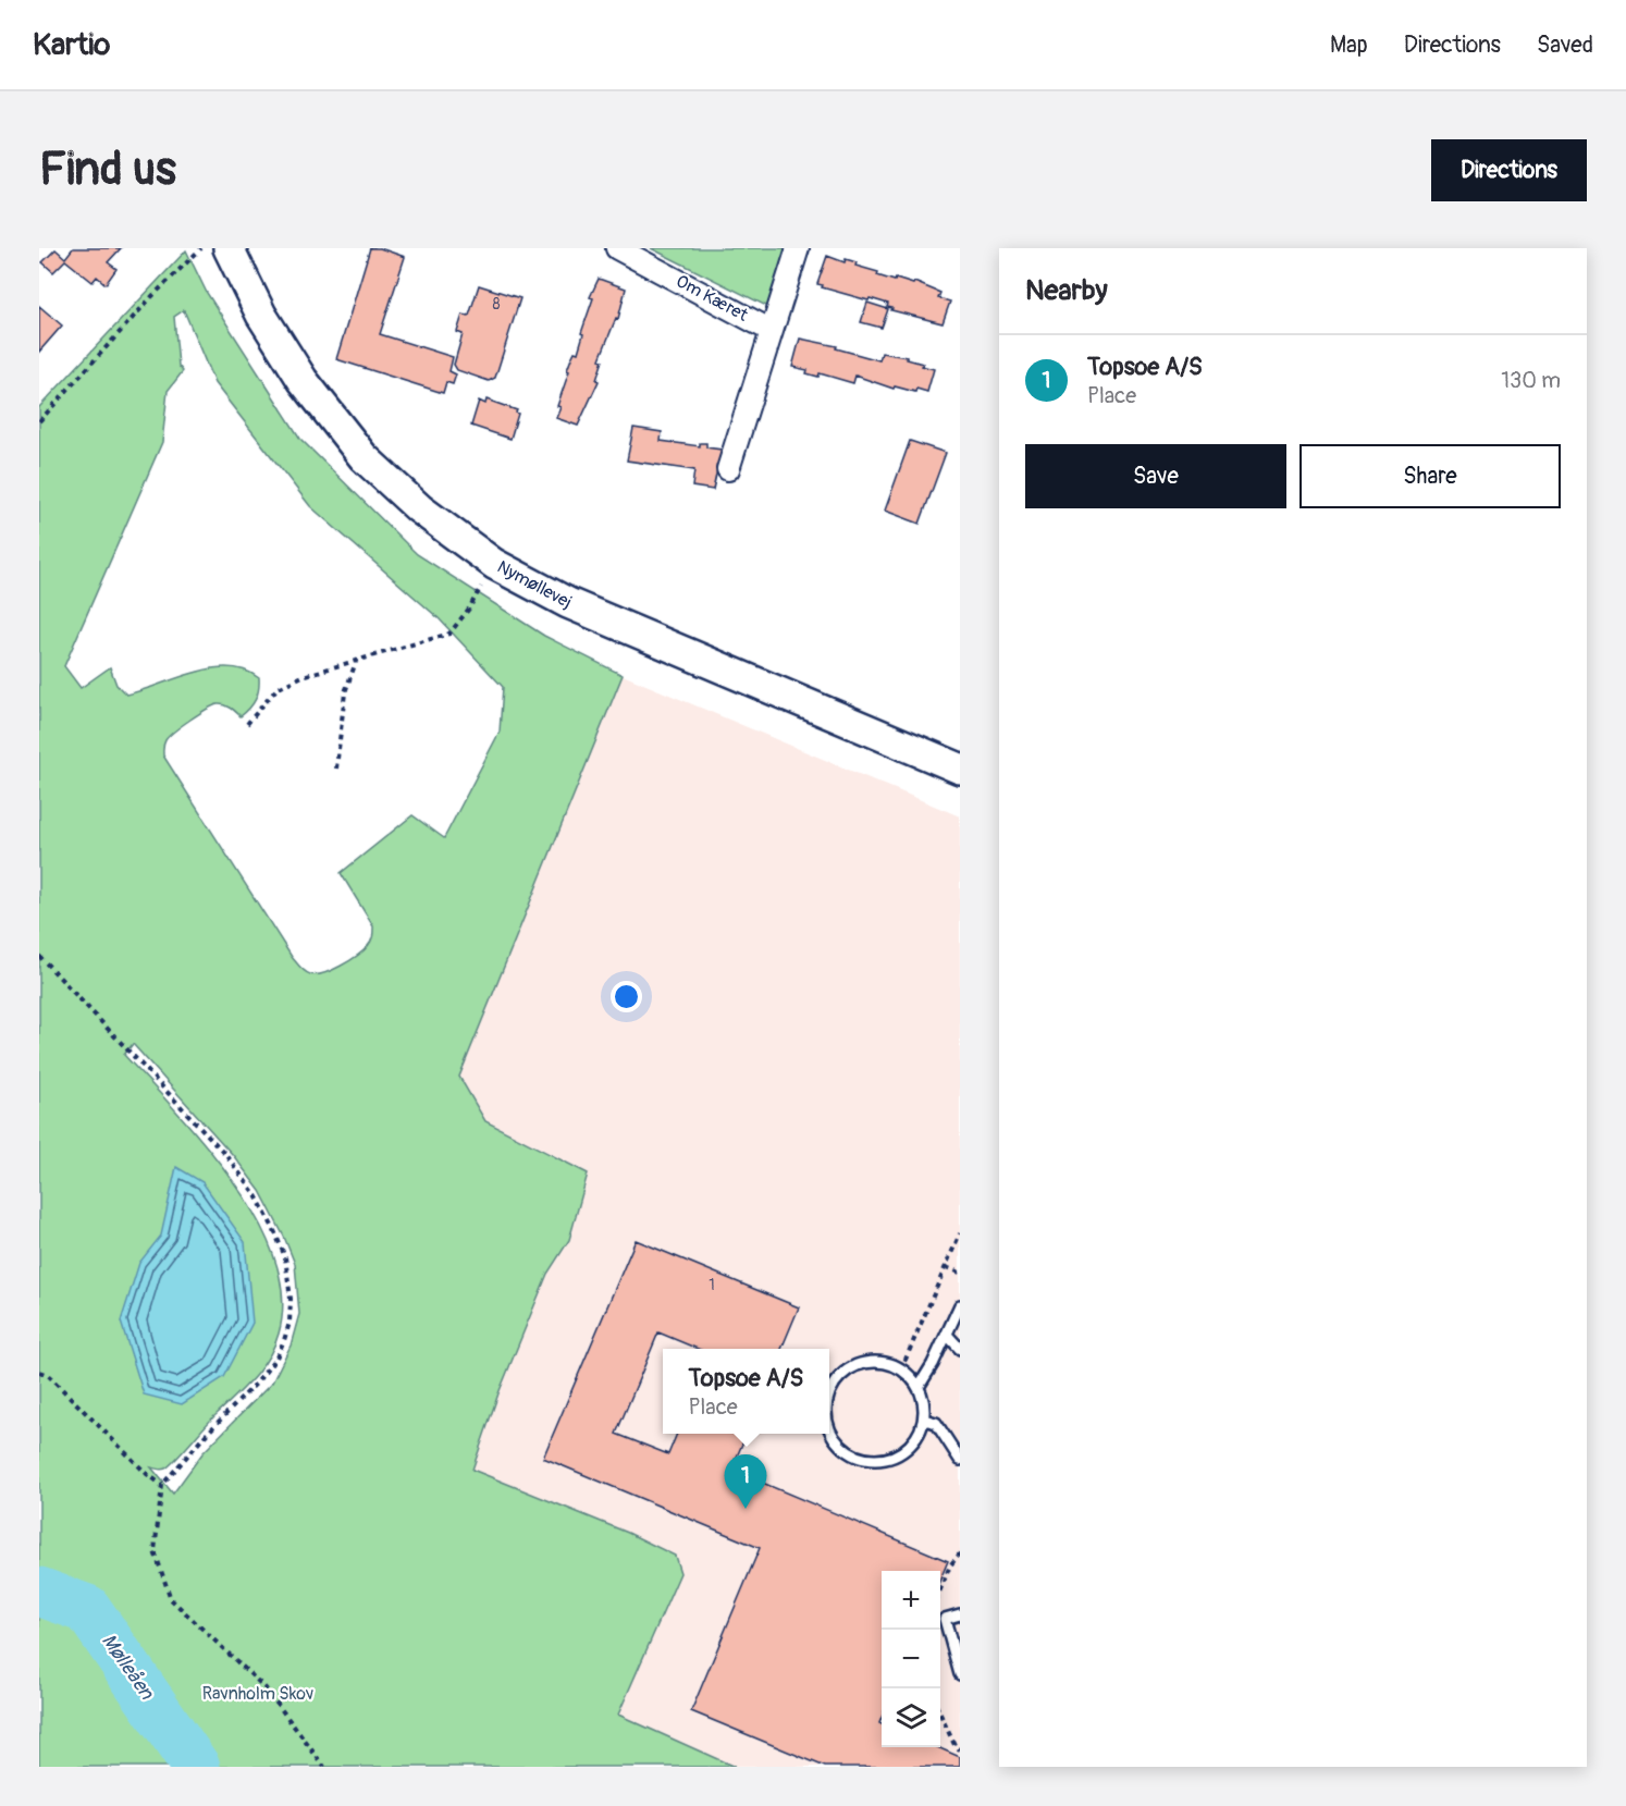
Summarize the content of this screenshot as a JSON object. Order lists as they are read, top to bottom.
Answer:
{
  "streets": {
    "street": ["Om Kæret", "Nymøllevej"]
  },
  "water": ["Mølleåen"],
  "parks": ["Ravnholm Skov"],
  "house_numbers": ["8", "1"],
  "page": {
    "header": "Kartio",
    "nav": ["Map", "Directions", "Saved"],
    "buttons": [
      "Directions",
      ["Save", "Share"]
    ],
    "title": "Find us",
    "heading": "Nearby",
    "list": [
      {
        "mark": "1",
        "name": "Topsoe A/S",
        "note": "Place",
        "value": "130 m"
      }
    ],
    "popup": ["Topsoe A/S", "Place"],
    "pins": "1",
    "map_buttons": ["+", "−"]
  }
}
